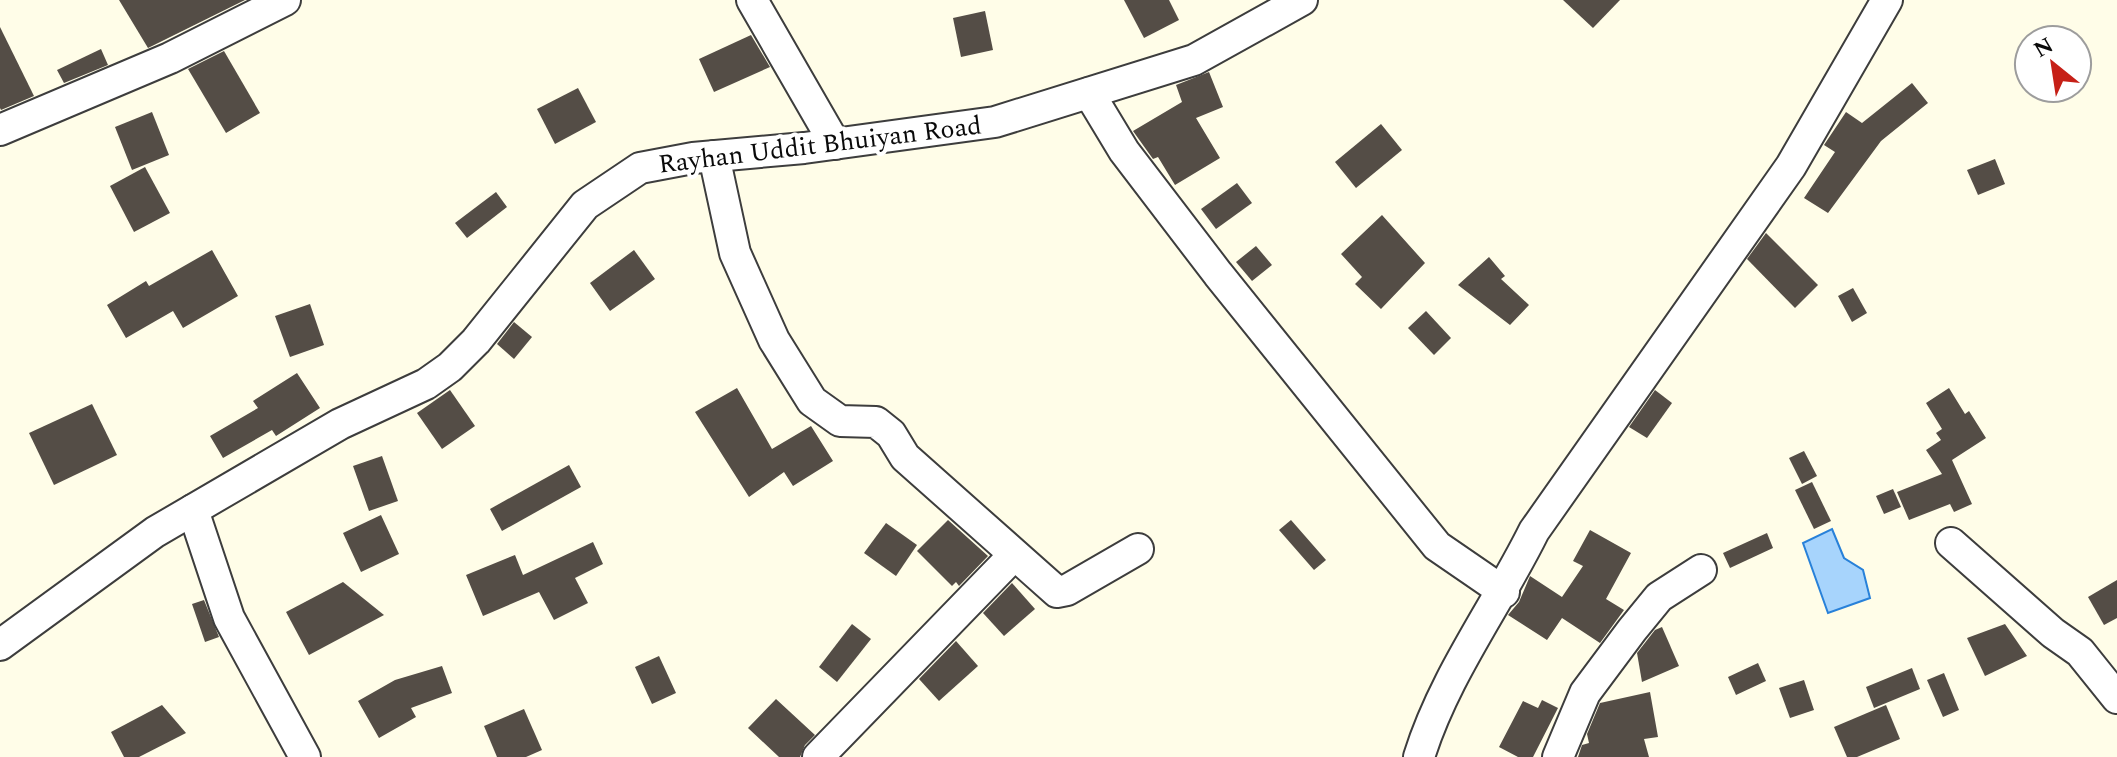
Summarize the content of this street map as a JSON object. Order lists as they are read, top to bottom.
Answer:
{
  "streets": {
    "street": ["Rayhan Uddit Bhuiyan Road"]
  },
  "north": "top left"
}
